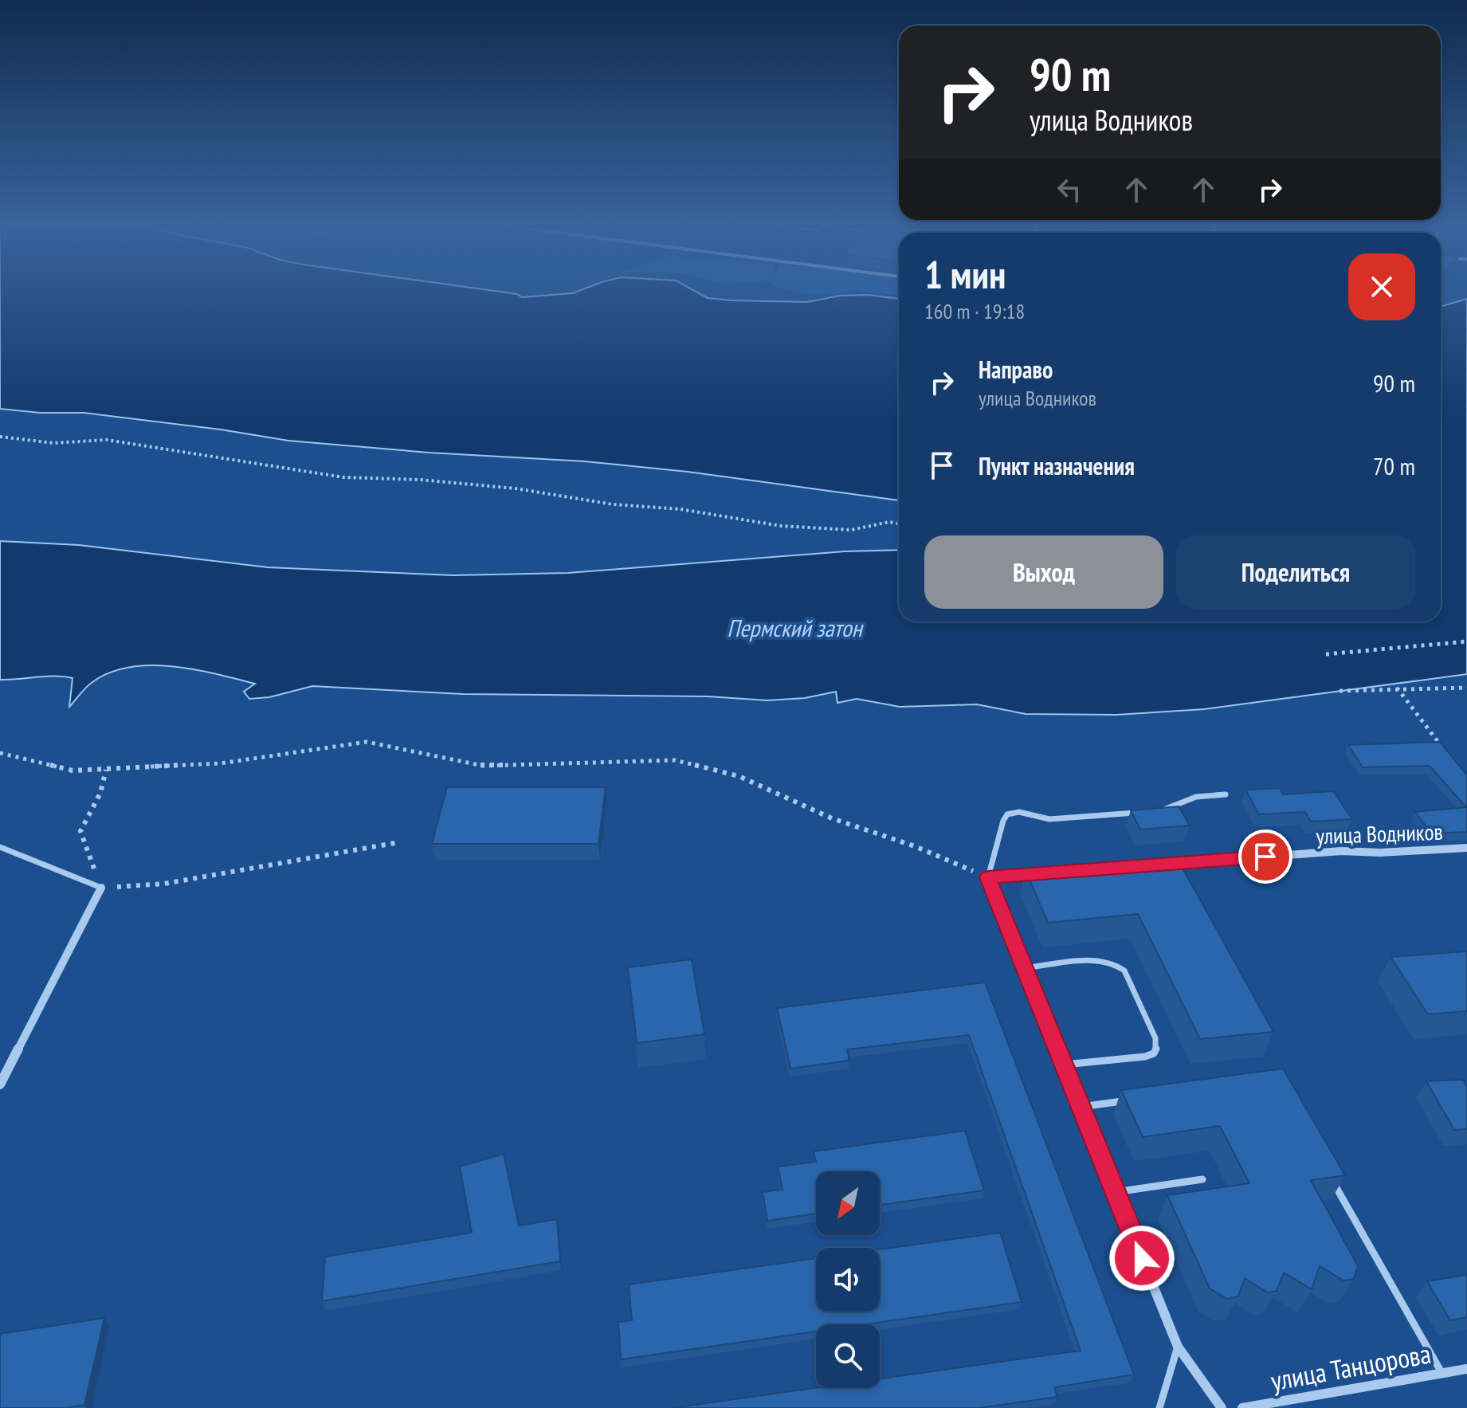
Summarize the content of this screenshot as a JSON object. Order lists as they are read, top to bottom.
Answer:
{
  "streets": {
    "street": ["улица Водников", "улица Танцорова"]
  },
  "water": ["Пермский затон"],
  "north": "bottom left",
  "page": {
    "turn": ["90 m", "улица Водников"],
    "heading": ["1 мин", "160 m · 19:18"],
    "list": [
      {
        "name": "Направо",
        "note": "улица Водников",
        "value": "90 m"
      },
      {
        "name": "Пункт назначения",
        "value": "70 m"
      }
    ],
    "buttons": ["Выход", "Поделиться"]
  }
}
